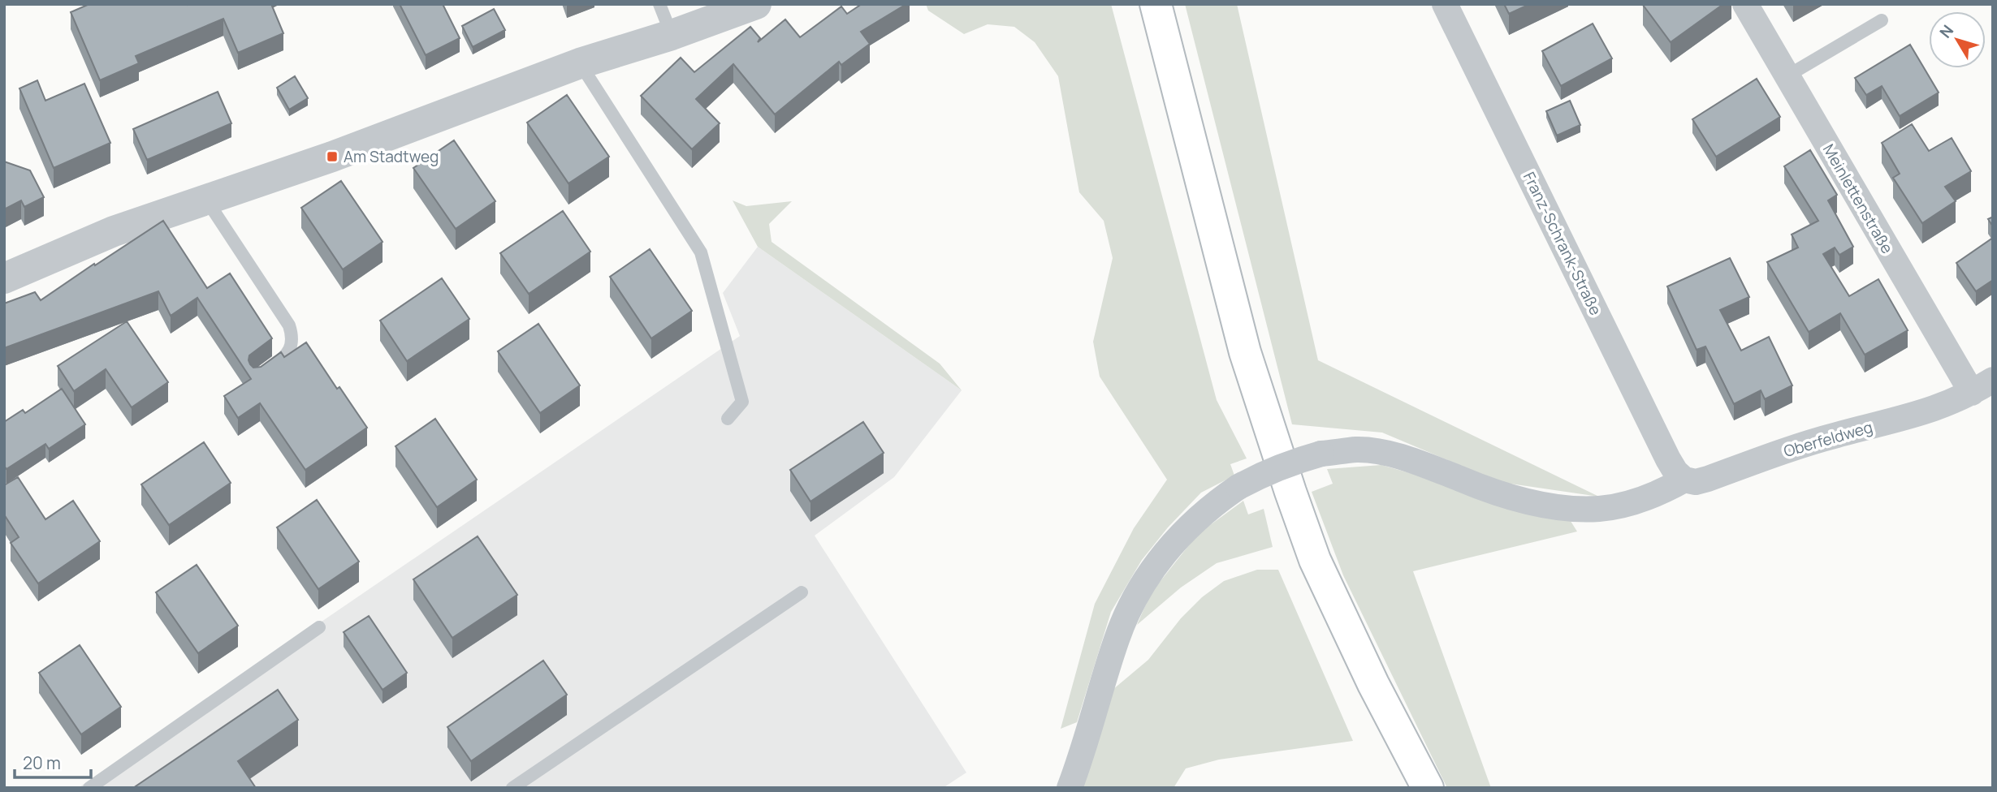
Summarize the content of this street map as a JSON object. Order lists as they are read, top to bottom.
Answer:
{
  "streets": {
    "street": ["Meinlettenstraße", "Franz-Schrank-Straße", "Oberfeldweg"]
  },
  "crossings": [
    ["Meinlettenstraße", "Oberfeldweg"],
    ["Franz-Schrank-Straße", "Oberfeldweg"]
  ],
  "places": {
    "transit": ["Am Stadtweg"]
  },
  "scale_bar": "20 m",
  "north": "top left"
}
